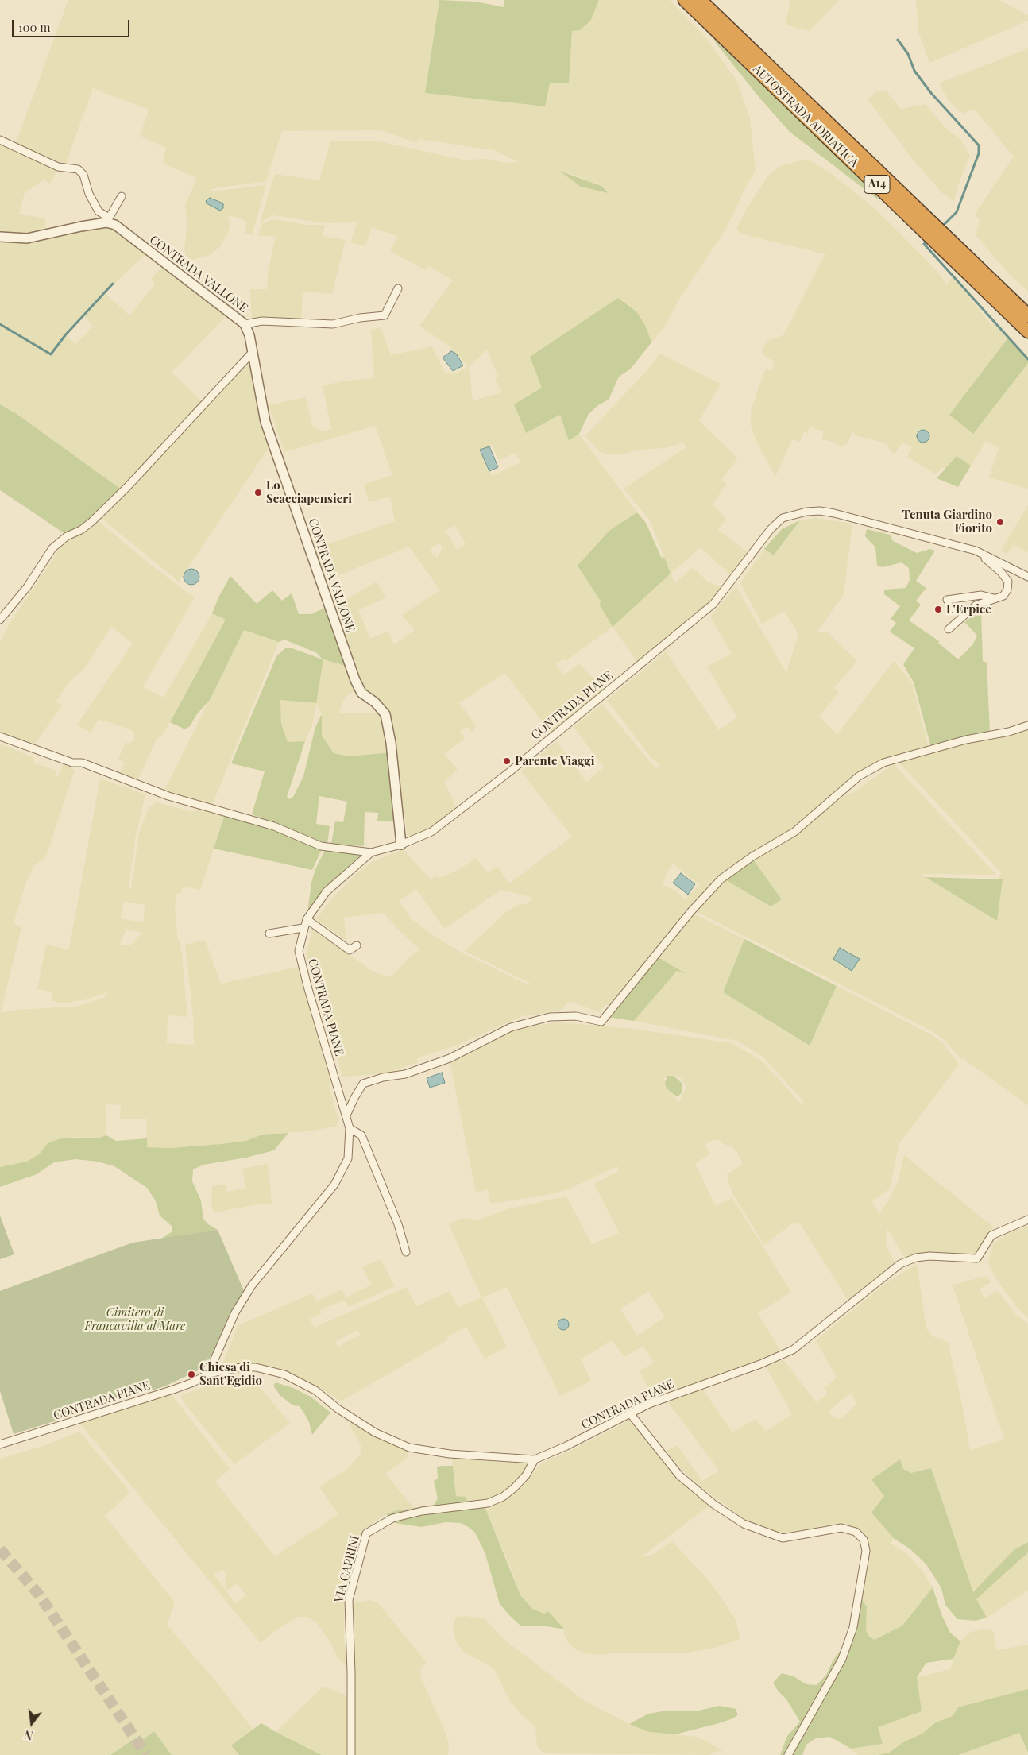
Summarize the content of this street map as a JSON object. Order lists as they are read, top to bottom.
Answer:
{
  "streets": {
    "highway": ["AUTOSTRADA ADRIATICA", "A14"],
    "street": ["CONTRADA VALLONE", "CONTRADA PIANE", "VIA CAPRINI"]
  },
  "crossings": [
    ["CONTRADA VALLONE", "CONTRADA PIANE"],
    ["CONTRADA PIANE", "VIA CAPRINI"]
  ],
  "parks": ["Cimitero di Francavilla al Mare"],
  "places": [
    "Lo Scacciapensieri",
    "Tenuta Giardino Fiorito",
    "L'Erpice",
    "Parente Viaggi",
    "Chiesa di Sant'Egidio"
  ],
  "scale_bar": "100 m",
  "north": "bottom"
}
